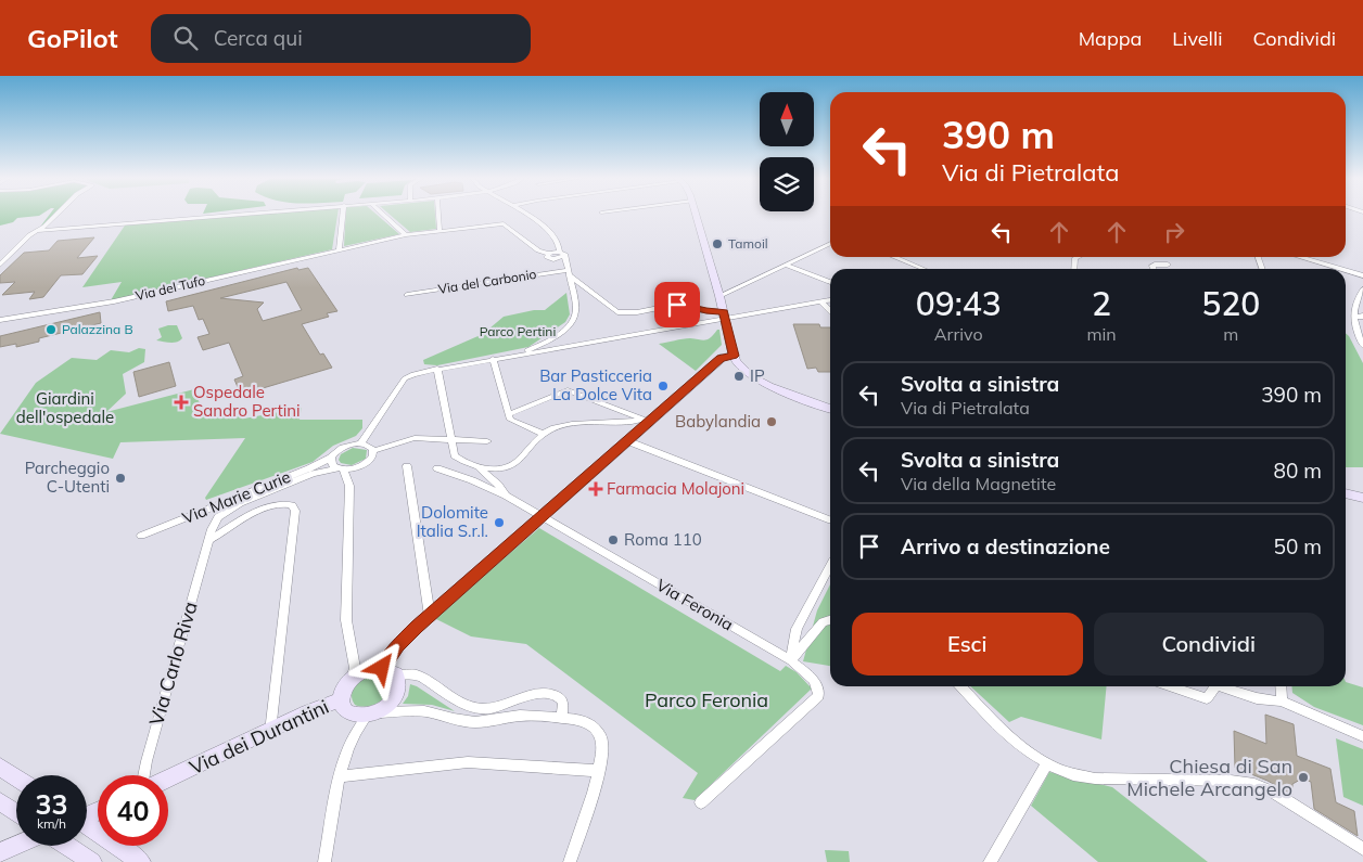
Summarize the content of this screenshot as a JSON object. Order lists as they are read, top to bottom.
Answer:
{
  "streets": {
    "street": [
      "Via del Carbonio",
      "Via del Tufo",
      "Via Marie Curie",
      "Via Feronia",
      "Via Carlo Riva",
      "Via dei Durantini"
    ]
  },
  "parks": ["Parco Pertini", "Giardini dell'ospedale", "Parco Feronia"],
  "places": {
    "other": [
      "Tamoil",
      "Palazzina B",
      "IP",
      "Bar Pasticceria La Dolce Vita",
      "Babylandia",
      "Parcheggio C-Utenti",
      "Dolomite Italia S.r.l.",
      "Roma 110",
      "Chiesa di San Michele Arcangelo"
    ],
    "health": ["Ospedale Sandro Pertini", "Farmacia Molajoni"]
  },
  "north": "top",
  "page": {
    "header": "GoPilot",
    "search": "Cerca qui",
    "nav": ["Mappa", "Livelli", "Condividi"],
    "turn": ["390 m", "Via di Pietralata"],
    "eta": [
      "09:43",
      "Arrivo",
      "2",
      "min",
      "520",
      "m"
    ],
    "list": [
      {
        "name": "Svolta a sinistra",
        "note": "Via di Pietralata",
        "value": "390 m"
      },
      {
        "name": "Svolta a sinistra",
        "note": "Via della Magnetite",
        "value": "80 m"
      },
      {
        "name": "Arrivo a destinazione",
        "value": "50 m"
      }
    ],
    "buttons": ["Esci", "Condividi"],
    "speed": "33 km/h",
    "limit": "40"
  }
}
